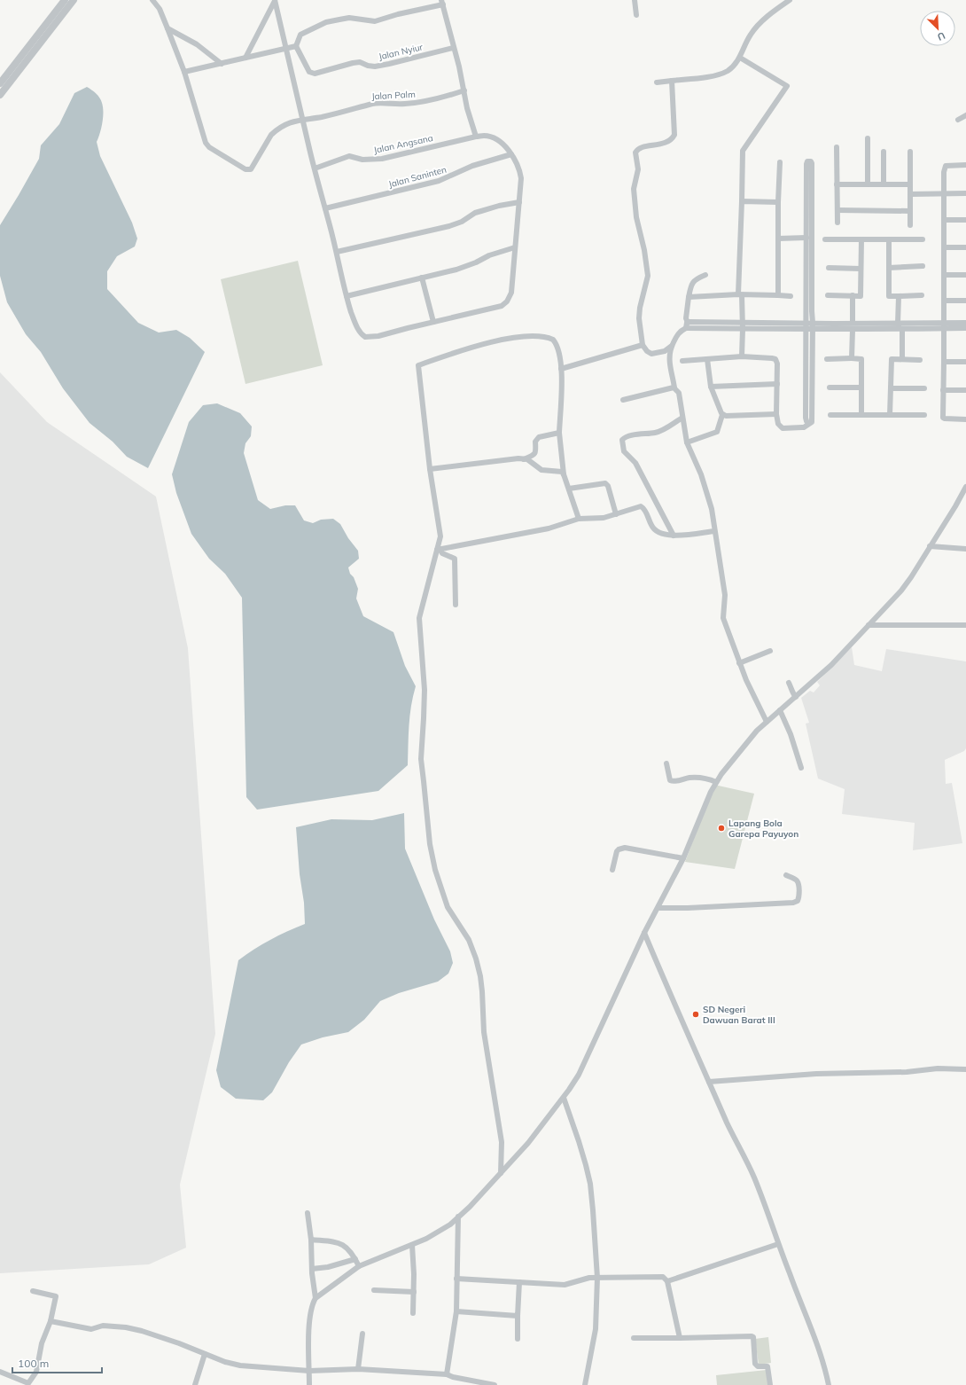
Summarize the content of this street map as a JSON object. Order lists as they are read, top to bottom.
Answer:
{
  "streets": {
    "street": [
      "Jalan Nyiur",
      "Jalan Palm",
      "Jalan Angsana",
      "Jalan Saninten"
    ]
  },
  "places": ["Lapang Bola Garepa Payuyon", "SD Negeri Dawuan Barat III"],
  "scale_bar": "100 m",
  "north": "bottom right"
}
